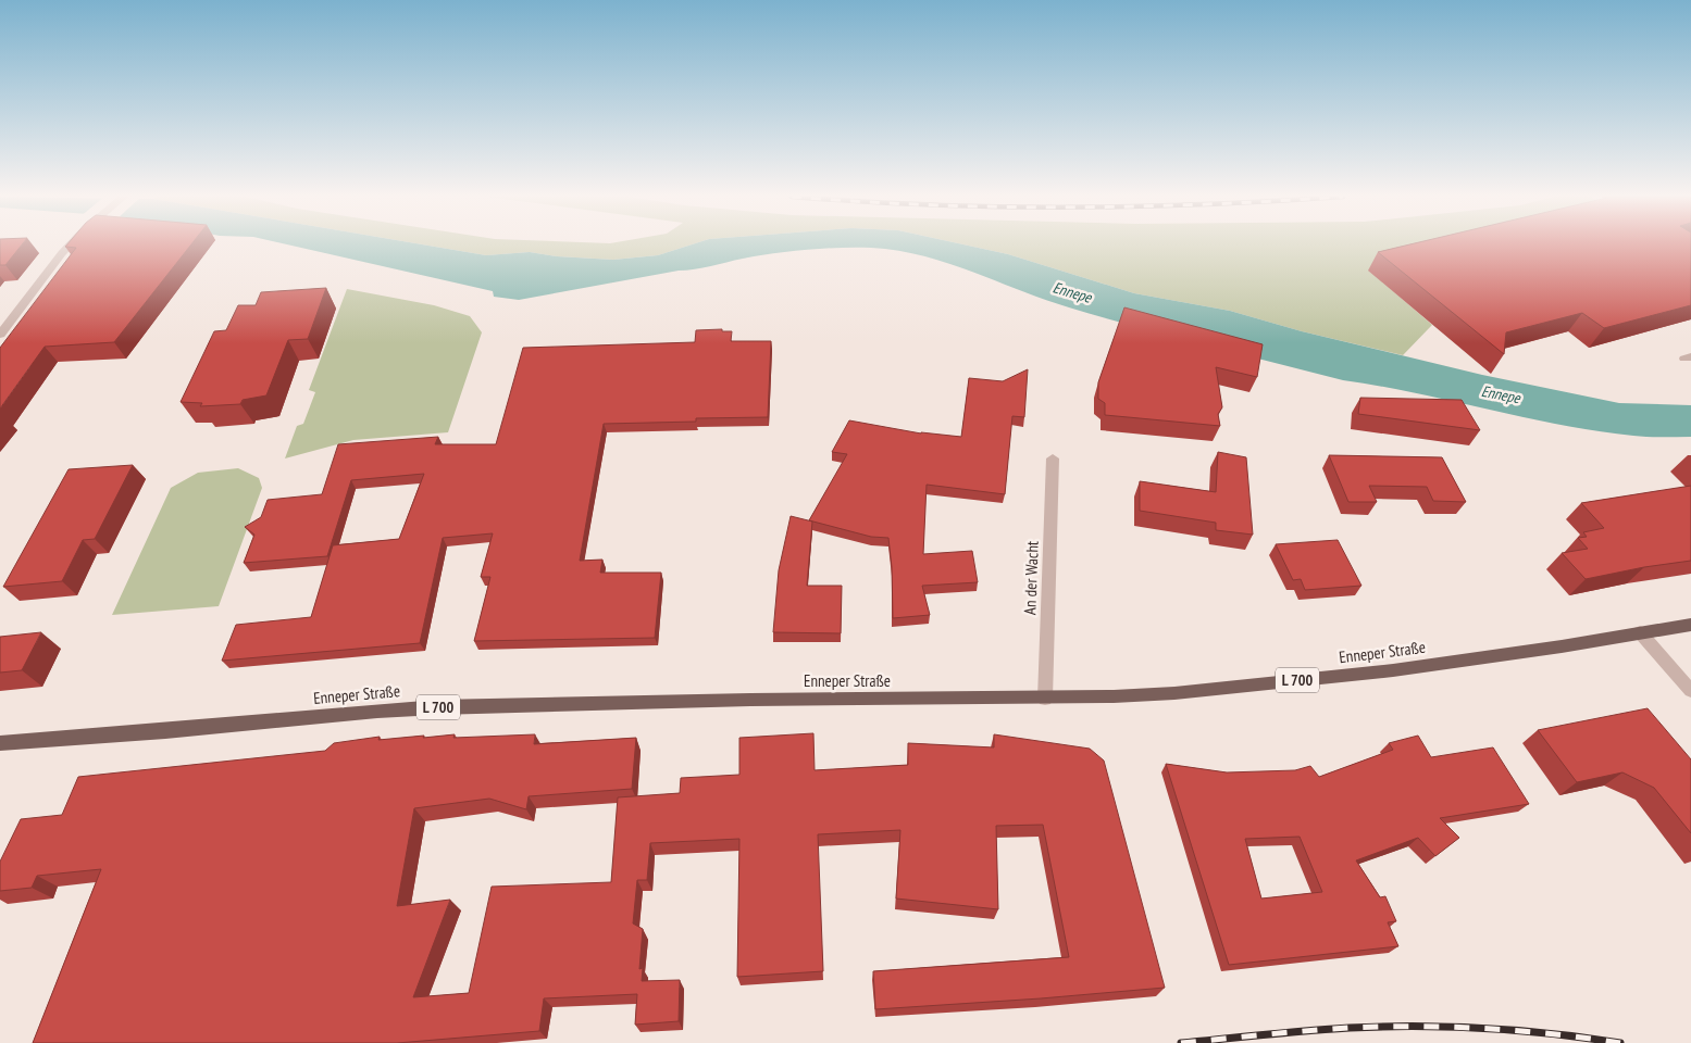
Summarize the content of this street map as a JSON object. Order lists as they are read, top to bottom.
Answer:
{
  "streets": {
    "main road": ["Enneper Straße", "L 700"],
    "street": ["An der Wacht"]
  },
  "crossings": [
    ["An der Wacht", "Enneper Straße"]
  ],
  "water": ["Ennepe"]
}
